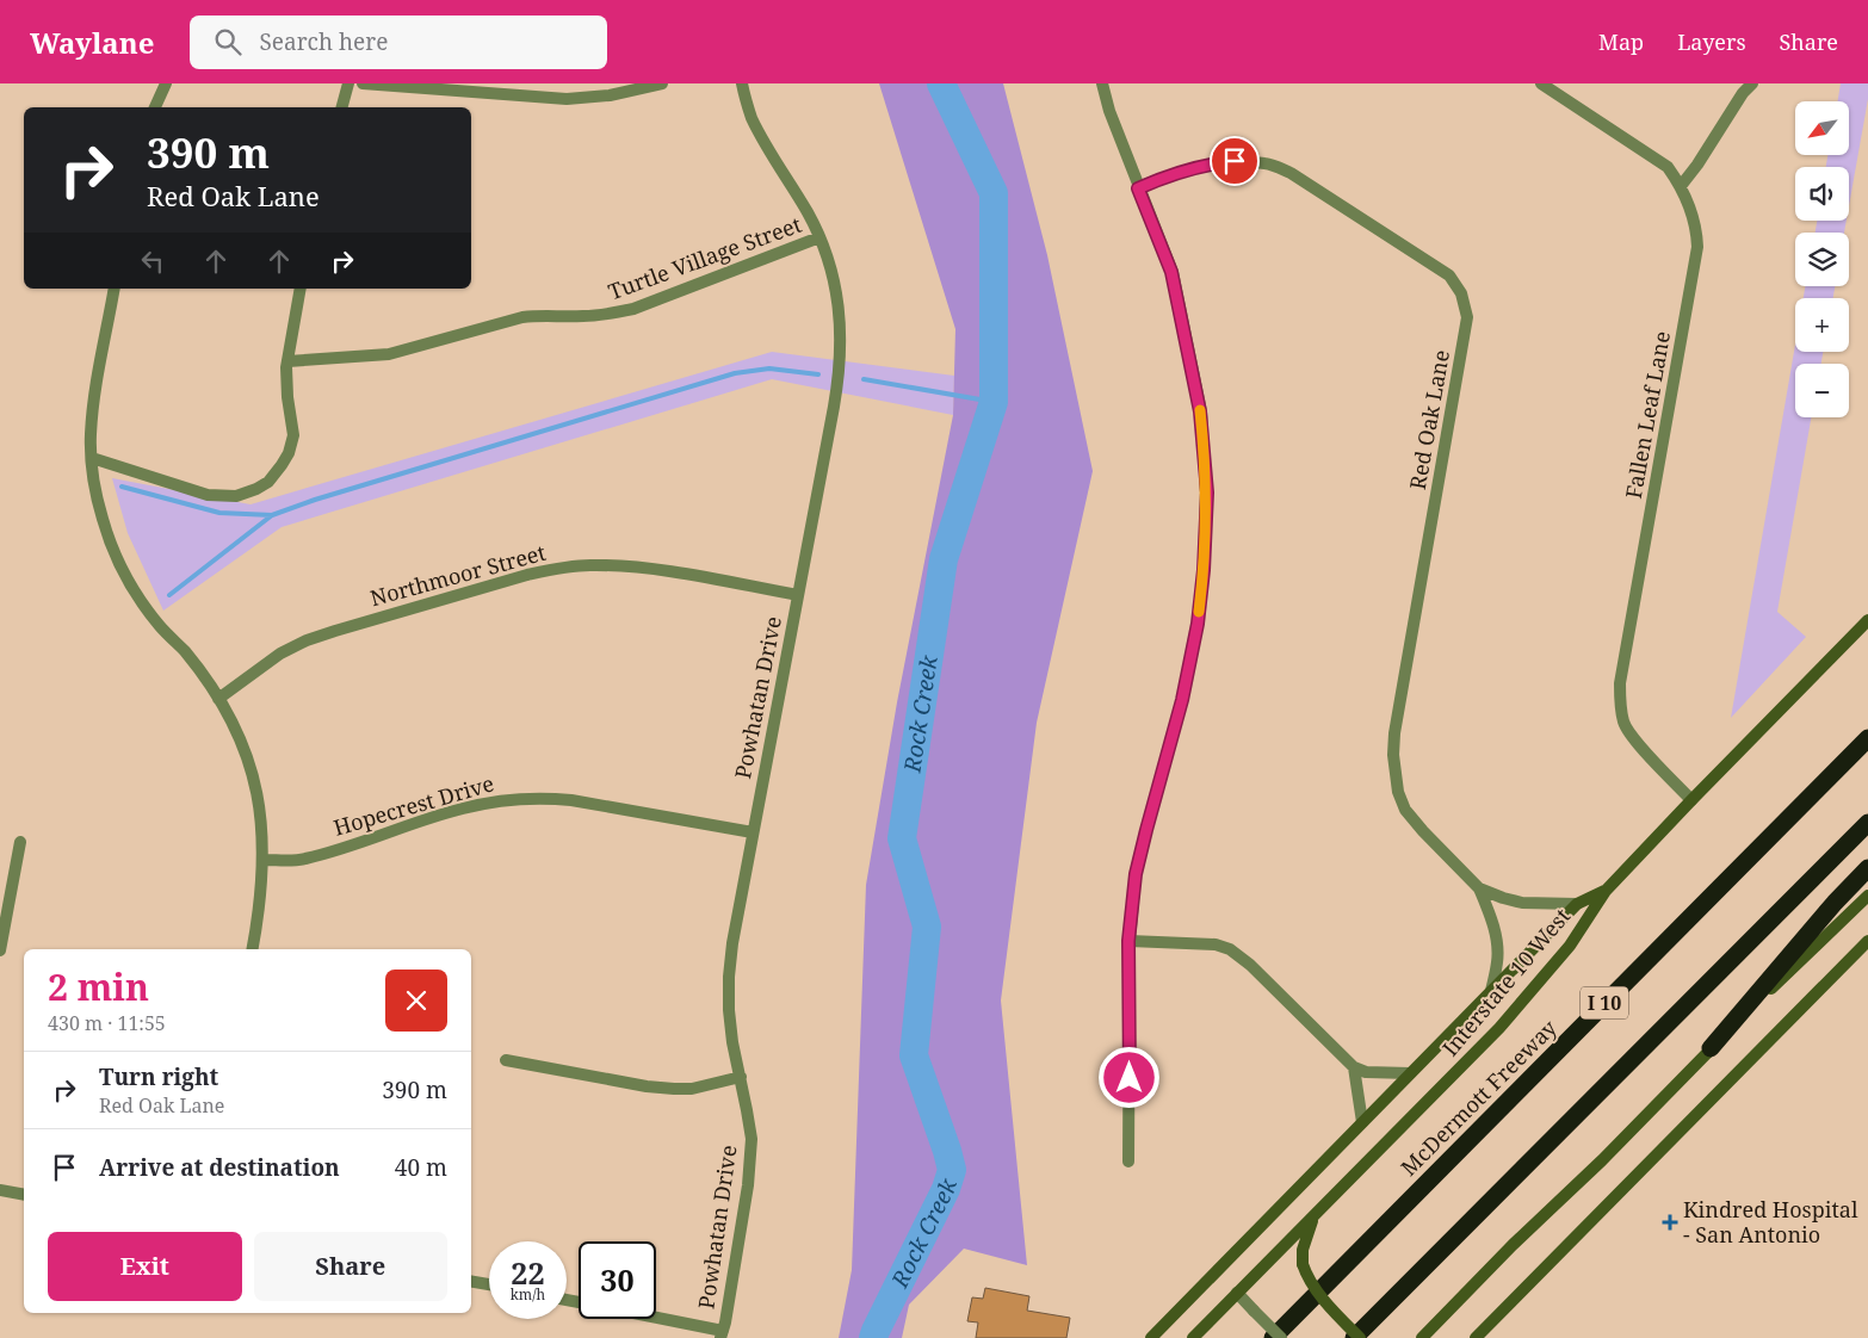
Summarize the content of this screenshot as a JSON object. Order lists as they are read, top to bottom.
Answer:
{
  "streets": {
    "highway": ["I 10", "McDermott Freeway"],
    "main road": ["Interstate 10 West"],
    "street": [
      "Turtle Village Street",
      "Fallen Leaf Lane",
      "Red Oak Lane",
      "Northmoor Street",
      "Powhatan Drive",
      "Hopecrest Drive"
    ]
  },
  "crossings": [
    ["Turtle Village Street", "Powhatan Drive"],
    ["Fallen Leaf Lane", "Interstate 10 West"],
    ["Northmoor Street", "Powhatan Drive"],
    ["Powhatan Drive", "Hopecrest Drive"]
  ],
  "water": ["Rock Creek"],
  "places": {
    "health": ["Kindred Hospital - San Antonio"]
  },
  "north": "bottom left",
  "page": {
    "header": "Waylane",
    "search": "Search here",
    "nav": ["Map", "Layers", "Share"],
    "map_buttons": ["+", "−"],
    "turn": ["390 m", "Red Oak Lane"],
    "heading": ["2 min", "430 m · 11:55"],
    "list": [
      {
        "name": "Turn right",
        "note": "Red Oak Lane",
        "value": "390 m"
      },
      {
        "name": "Arrive at destination",
        "value": "40 m"
      }
    ],
    "buttons": ["Exit", "Share"],
    "speed": "22 km/h",
    "limit": "30"
  }
}
